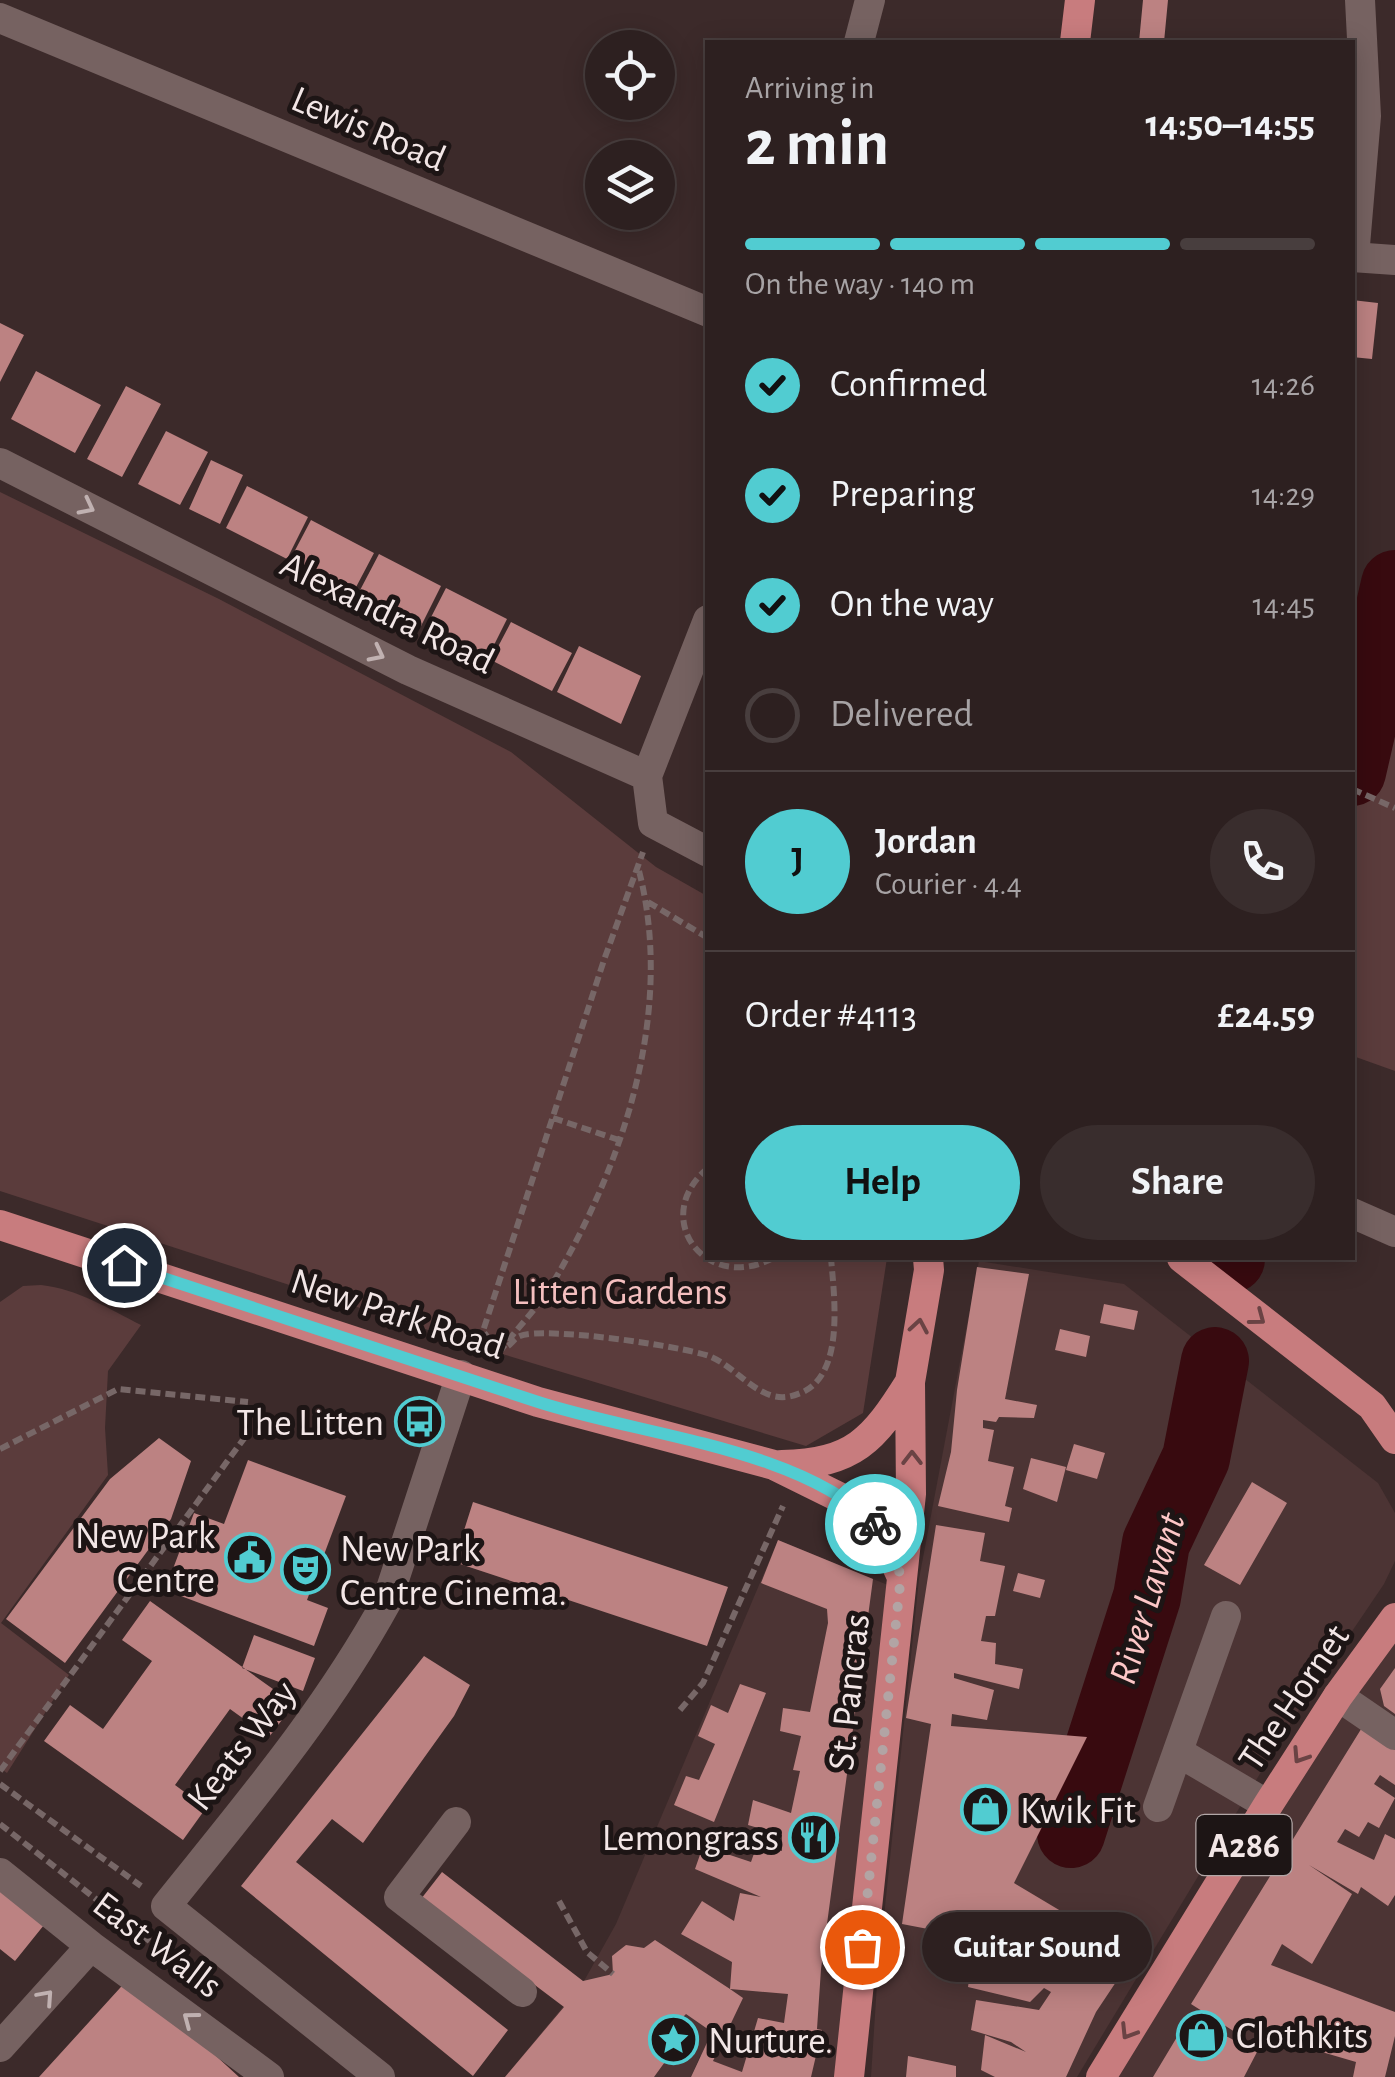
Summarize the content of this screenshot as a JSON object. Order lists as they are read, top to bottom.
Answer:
{
  "streets": {
    "main road": [
      "New Park Road",
      "St. Pancras",
      "The Hornet",
      "A286"
    ],
    "street": [
      "Lewis Road",
      "Alexandra Road",
      "Keats Way",
      "East Walls"
    ]
  },
  "crossings": [
    ["New Park Road", "St. Pancras"],
    ["New Park Road", "Keats Way"]
  ],
  "one_way": ["Alexandra Road", "St. Pancras", "The Hornet"],
  "water": ["River Lavant"],
  "parks": ["Litten Gardens"],
  "places": {
    "bus stop": ["The Litten"],
    "public building": ["New Park Centre"],
    "theatre": ["New Park Centre Cinema."],
    "shop": ["Kwik Fit", "Clothkits"],
    "restaurant": ["Lemongrass"],
    "other": ["Guitar Sound"],
    "place": ["Nurture."]
  },
  "page": {
    "heading": ["2 min", "Arriving in", "14:50–14:55"],
    "panel": [
      "Jordan",
      "Courier · 4.4",
      "Order #4113",
      "£24.59"
    ],
    "bar": "On the way · 140 m",
    "list": [
      ["Confirmed", "14:26"],
      ["Preparing", "14:29"],
      ["On the way", "14:45"],
      "Delivered"
    ],
    "round": "J",
    "buttons": ["Help", "Share"],
    "bubble": "Guitar Sound"
  }
}
